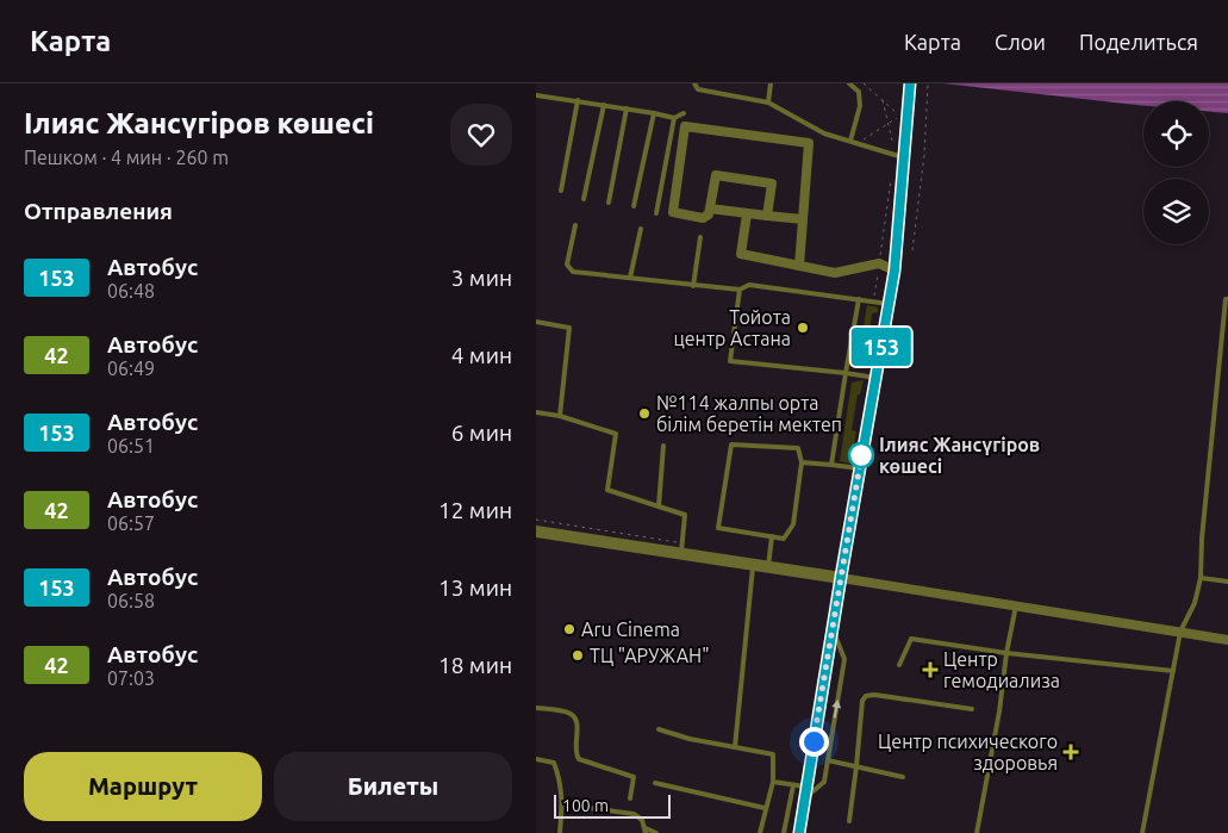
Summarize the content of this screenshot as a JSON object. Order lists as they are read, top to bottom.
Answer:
{
  "places": {
    "other": [
      "Тойота центр Астана",
      "№114 жалпы орта білім беретін мектеп",
      "Ілияс Жансүгіров көшесі",
      "Aru Cinema",
      "ТЦ \"АРУЖАН\""
    ],
    "health": ["Центр гемодиализа", "Центр психического здоровья"]
  },
  "lines": ["bus line 153"],
  "scale_bar": "100 m",
  "page": {
    "header": "Карта",
    "nav": ["Карта", "Слои", "Поделиться"],
    "heading": [
      ["Ілияс Жансүгіров көшесі", "Пешком · 4 мин · 260 m"],
      "Отправления"
    ],
    "on_map": "153",
    "list": [
      {
        "mark": "153",
        "name": "Автобус",
        "note": "06:48",
        "value": "3 мин"
      },
      {
        "mark": "42",
        "name": "Автобус",
        "note": "06:49",
        "value": "4 мин"
      },
      {
        "mark": "153",
        "name": "Автобус",
        "note": "06:51",
        "value": "6 мин"
      },
      {
        "mark": "42",
        "name": "Автобус",
        "note": "06:57",
        "value": "12 мин"
      },
      {
        "mark": "153",
        "name": "Автобус",
        "note": "06:58",
        "value": "13 мин"
      },
      {
        "mark": "42",
        "name": "Автобус",
        "note": "07:03",
        "value": "18 мин"
      }
    ],
    "buttons": ["Маршрут", "Билеты"],
    "scale": "100 m"
  }
}
